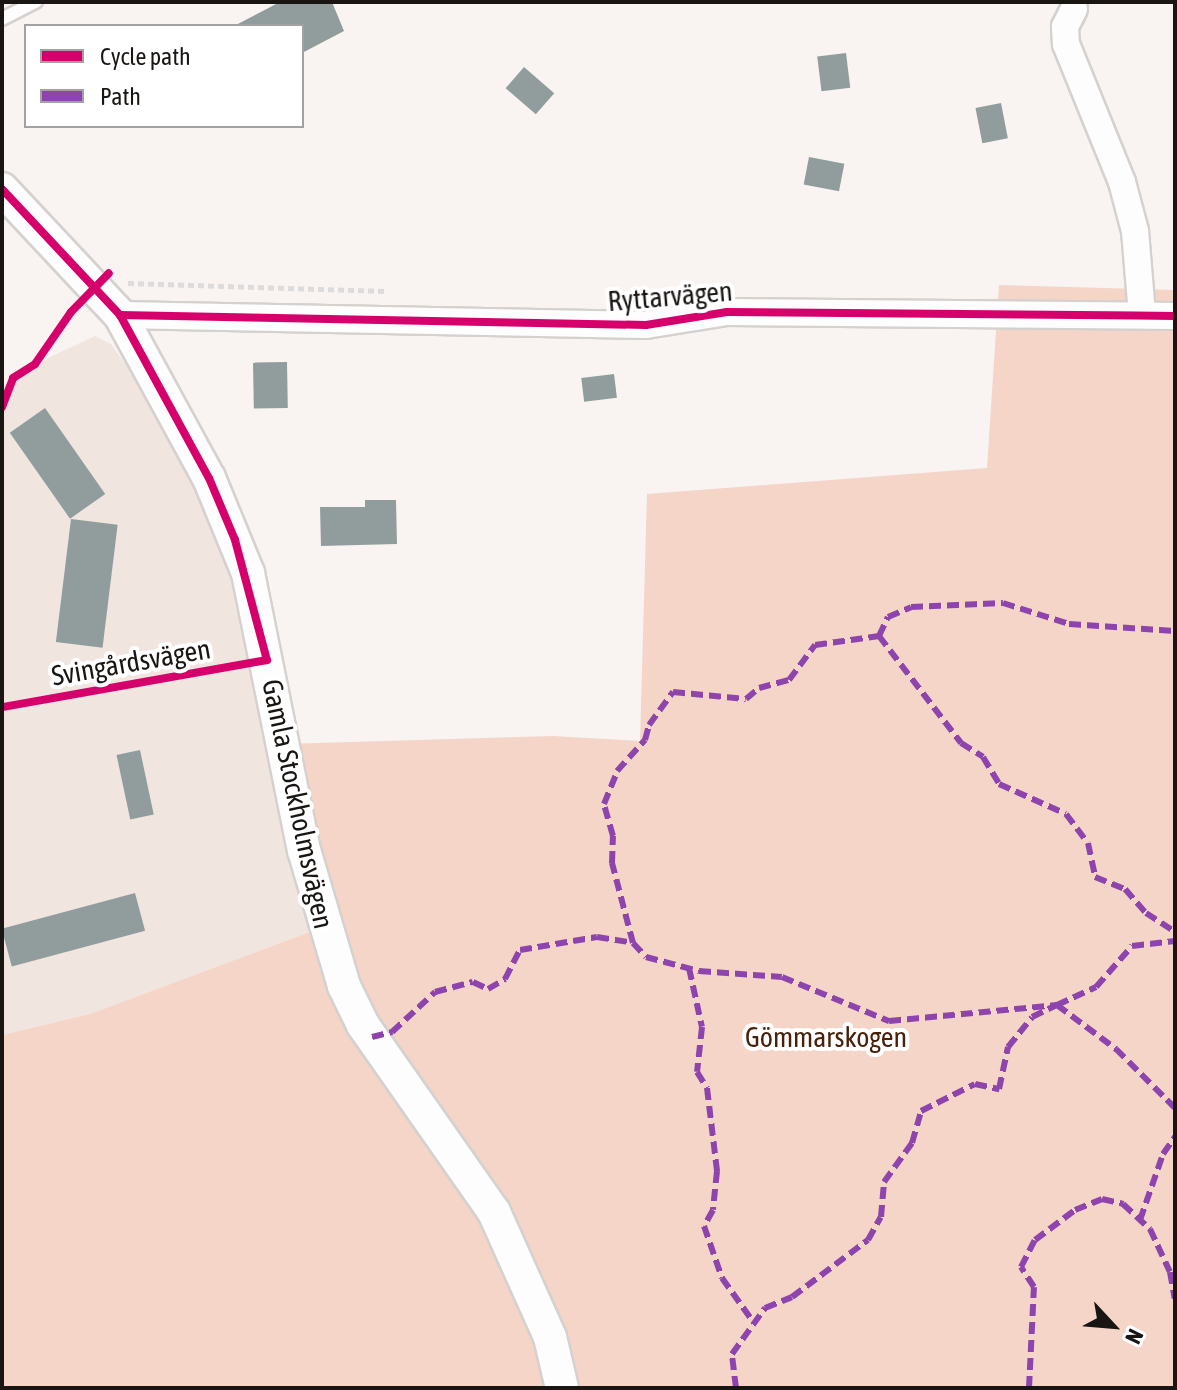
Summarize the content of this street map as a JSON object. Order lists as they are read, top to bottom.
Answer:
{
  "streets": {
    "street": ["Ryttarvägen", "Gamla Stockholmsvägen"],
    "cycle path": ["Svingårdsvägen"]
  },
  "crossings": [
    ["Ryttarvägen", "Gamla Stockholmsvägen"]
  ],
  "parks": ["Gömmarskogen"],
  "legend": ["Cycle path", "Path"],
  "north": "bottom right"
}
